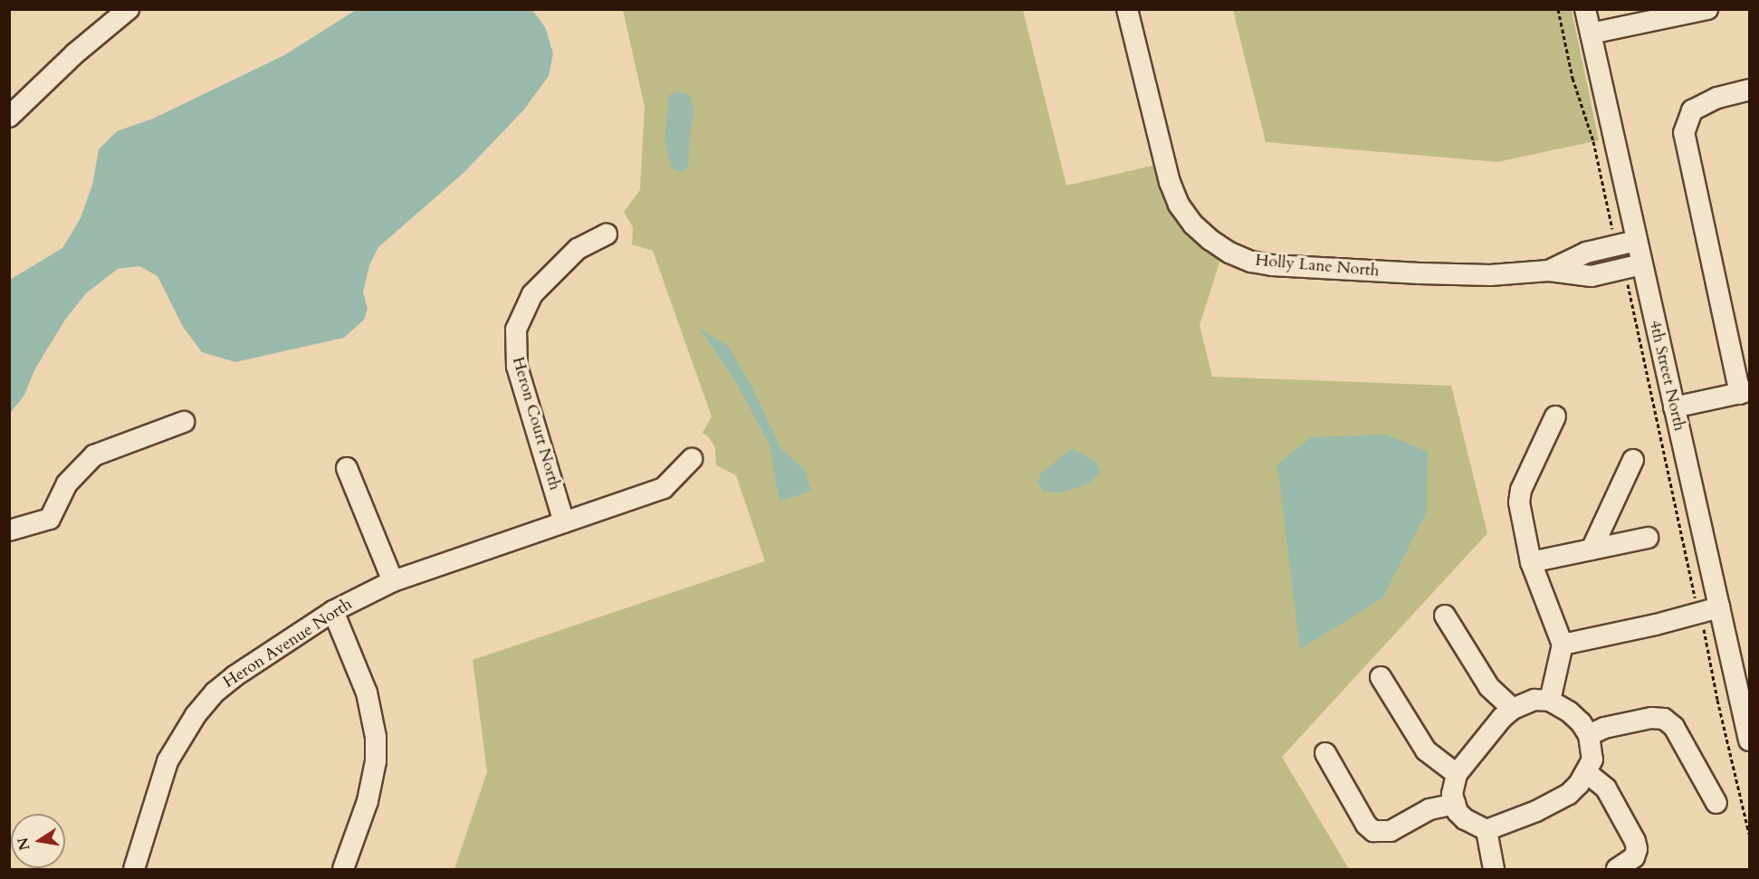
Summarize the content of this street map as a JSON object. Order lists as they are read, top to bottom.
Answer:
{
  "streets": {
    "street": [
      "Holly Lane North",
      "4th Street North",
      "Heron Court North",
      "Heron Avenue North"
    ]
  },
  "crossings": [
    ["Holly Lane North", "4th Street North"],
    ["Heron Court North", "Heron Avenue North"]
  ],
  "north": "left"
}
